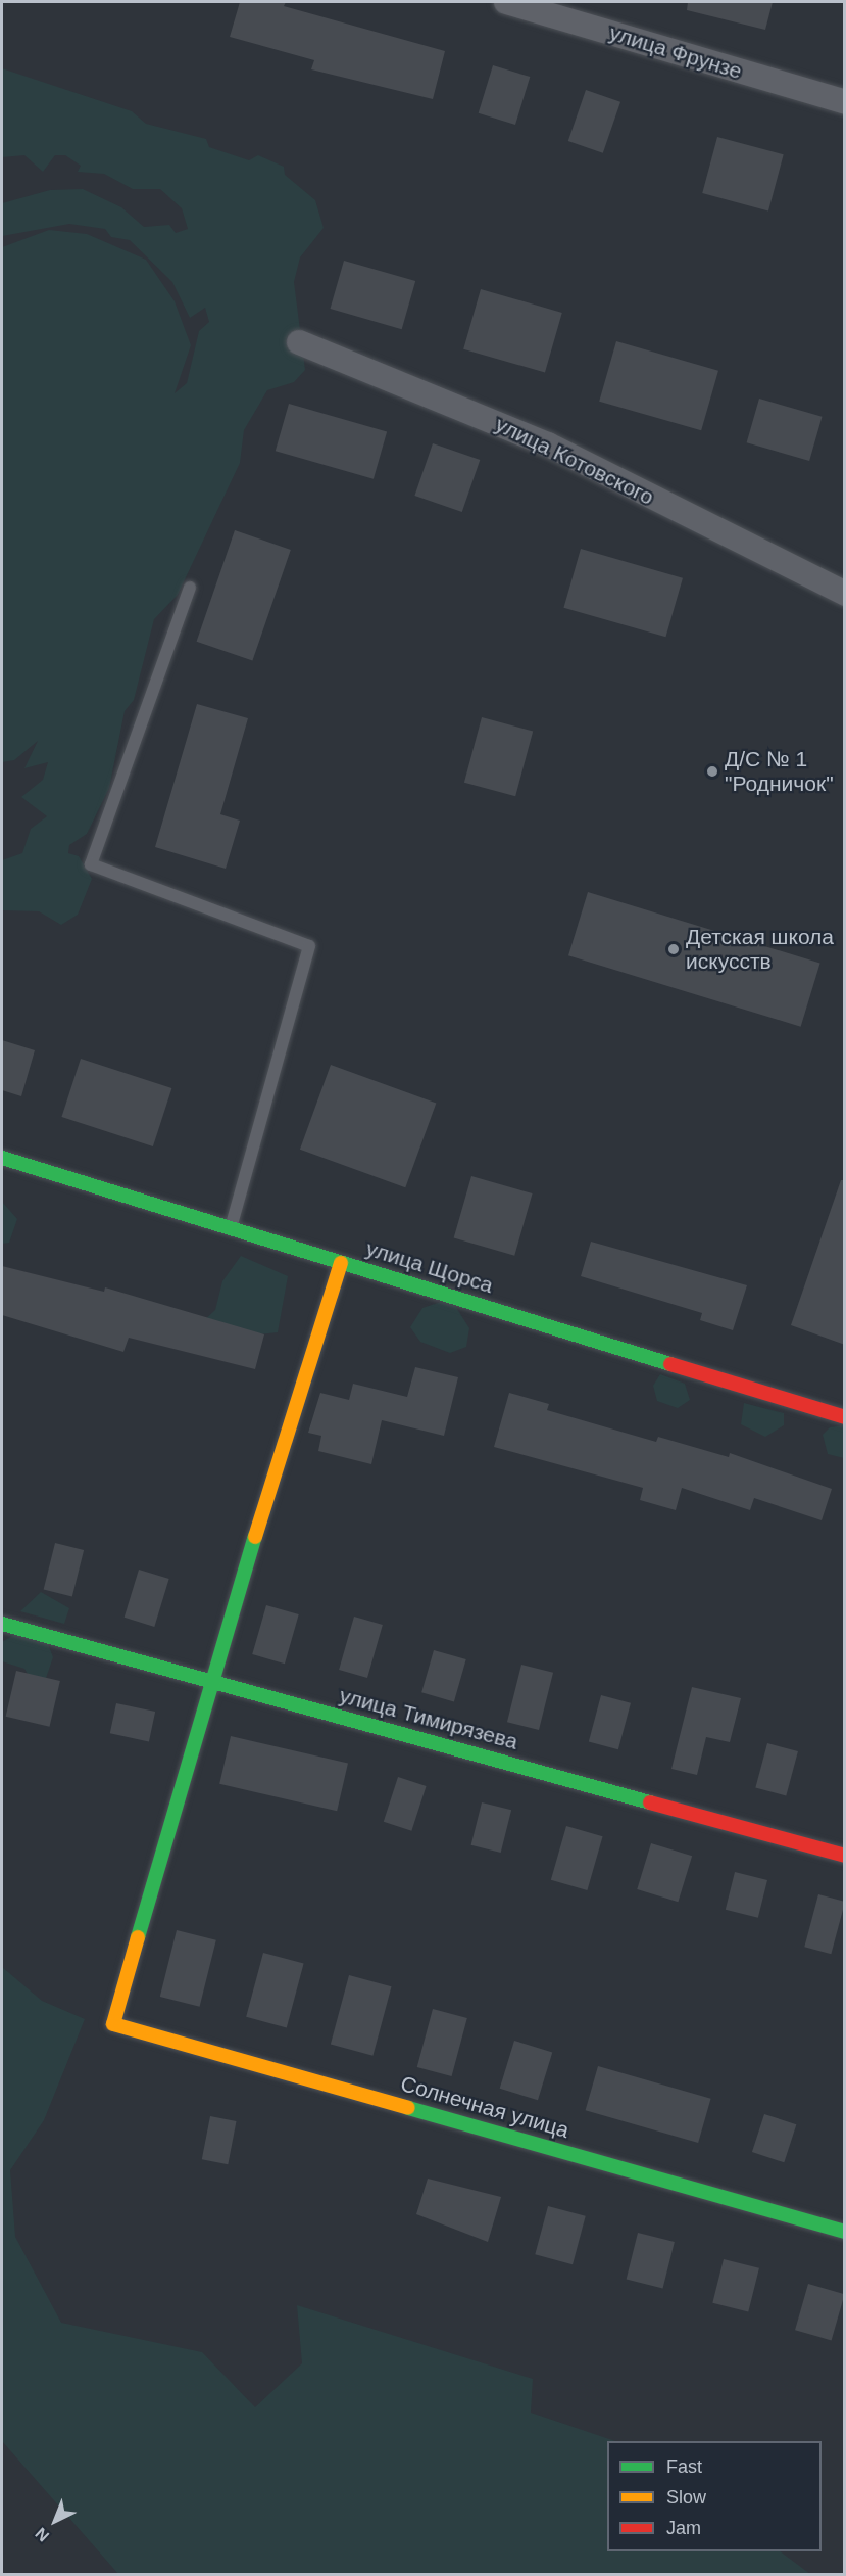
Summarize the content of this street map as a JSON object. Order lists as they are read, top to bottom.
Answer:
{
  "streets": {
    "street": [
      "улица Фрунзе",
      "улица Котовского",
      "улица Щорса",
      "улица Тимирязева",
      "Солнечная улица"
    ]
  },
  "crossings": [
    ["улица Тимирязева", "Солнечная улица"]
  ],
  "places": ["Д/С № 1 \"Родничок\"", "Детская школа искусств"],
  "legend": ["Fast", "Slow", "Jam"],
  "north": "bottom left"
}
